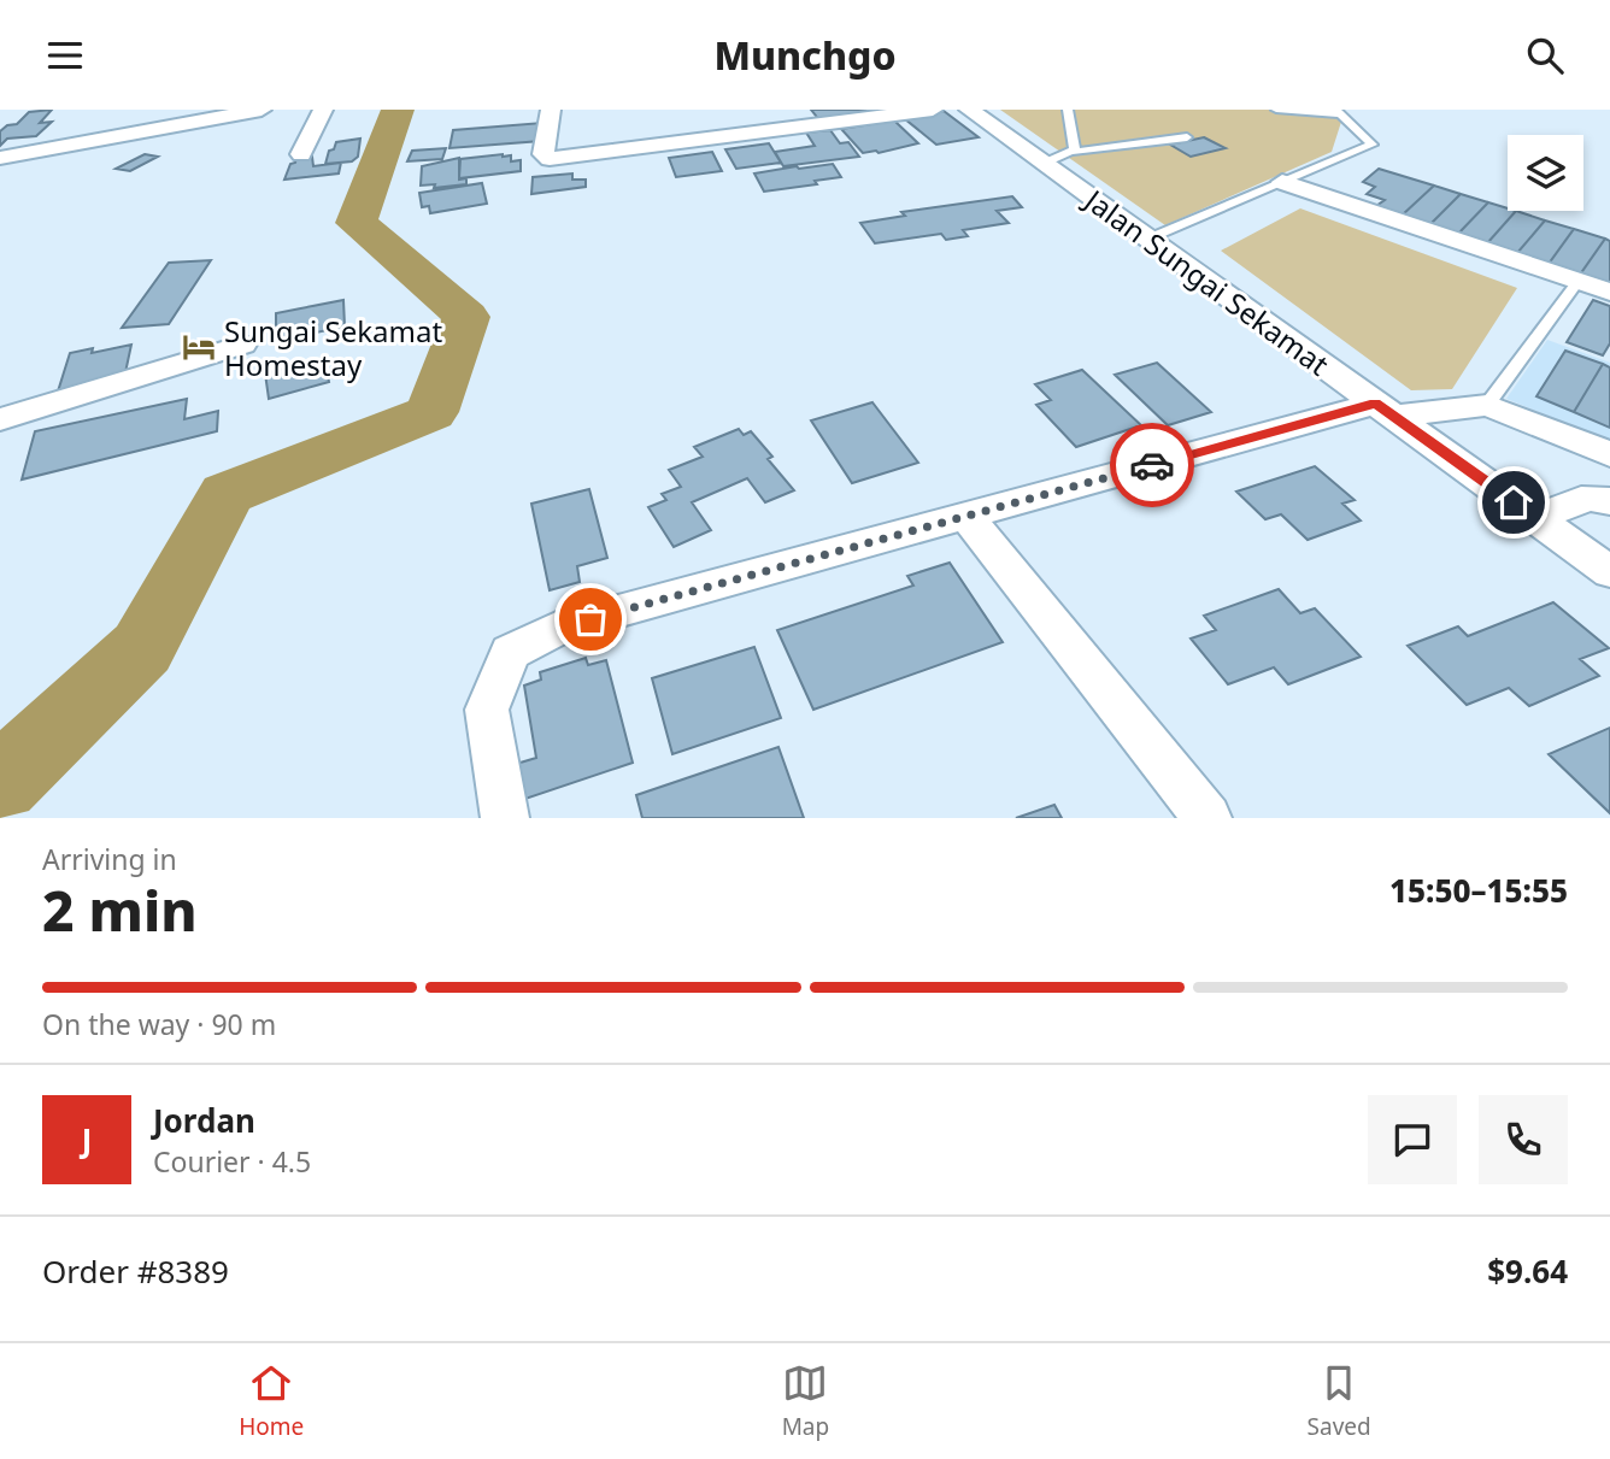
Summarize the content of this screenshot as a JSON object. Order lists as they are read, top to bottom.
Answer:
{
  "streets": {
    "street": ["Jalan Sungai Sekamat"]
  },
  "places": {
    "hotel": ["Sungai Sekamat Homestay"]
  },
  "page": {
    "header": "Munchgo",
    "heading": ["2 min", "Arriving in", "15:50–15:55"],
    "panel": [
      "Jordan",
      "Courier · 4.5",
      "Order #8389",
      "$9.64"
    ],
    "bar": "On the way · 90 m",
    "round": "J",
    "tabs": ["Home", "Map", "Saved"]
  }
}
